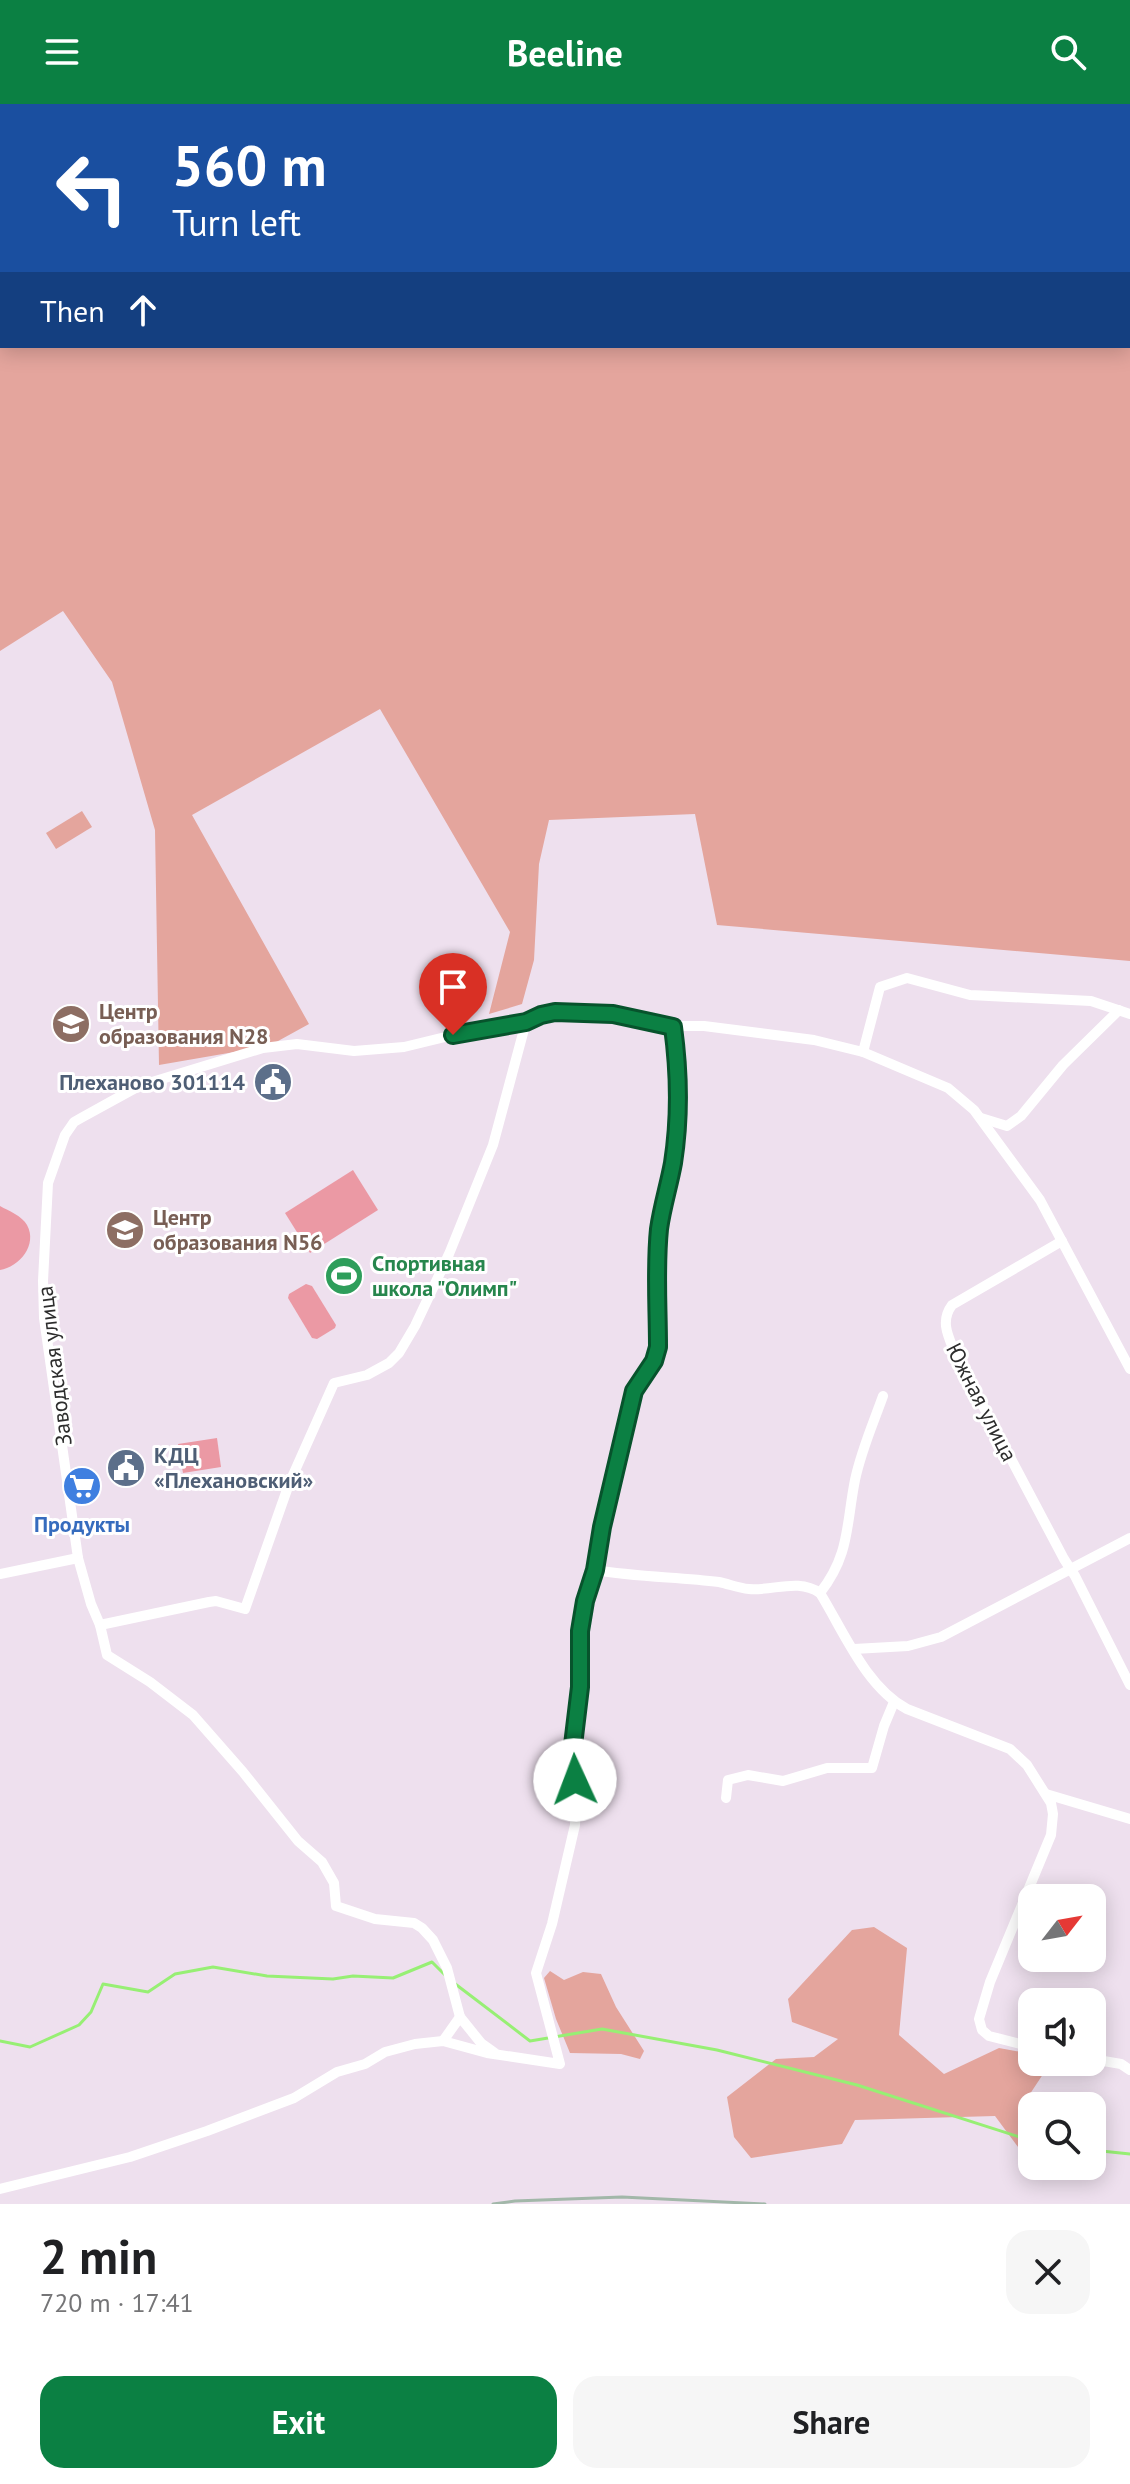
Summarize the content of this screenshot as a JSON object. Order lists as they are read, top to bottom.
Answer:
{
  "streets": {
    "street": ["Заводская улица", "Южная улица"]
  },
  "places": {
    "school or university": ["Центр образования N28", "Центр образования N56"],
    "public building": ["Плеханово 301114", "КДЦ «Плехановский»"],
    "sports": ["Спортивная школа \"Олимп\""],
    "supermarket": ["Продукты"]
  },
  "north": "top right",
  "page": {
    "header": "Beeline",
    "turn": ["560 m", "Turn left"],
    "then": "Then",
    "heading": ["2 min", "720 m · 17:41"],
    "buttons": ["Exit", "Share"]
  }
}
